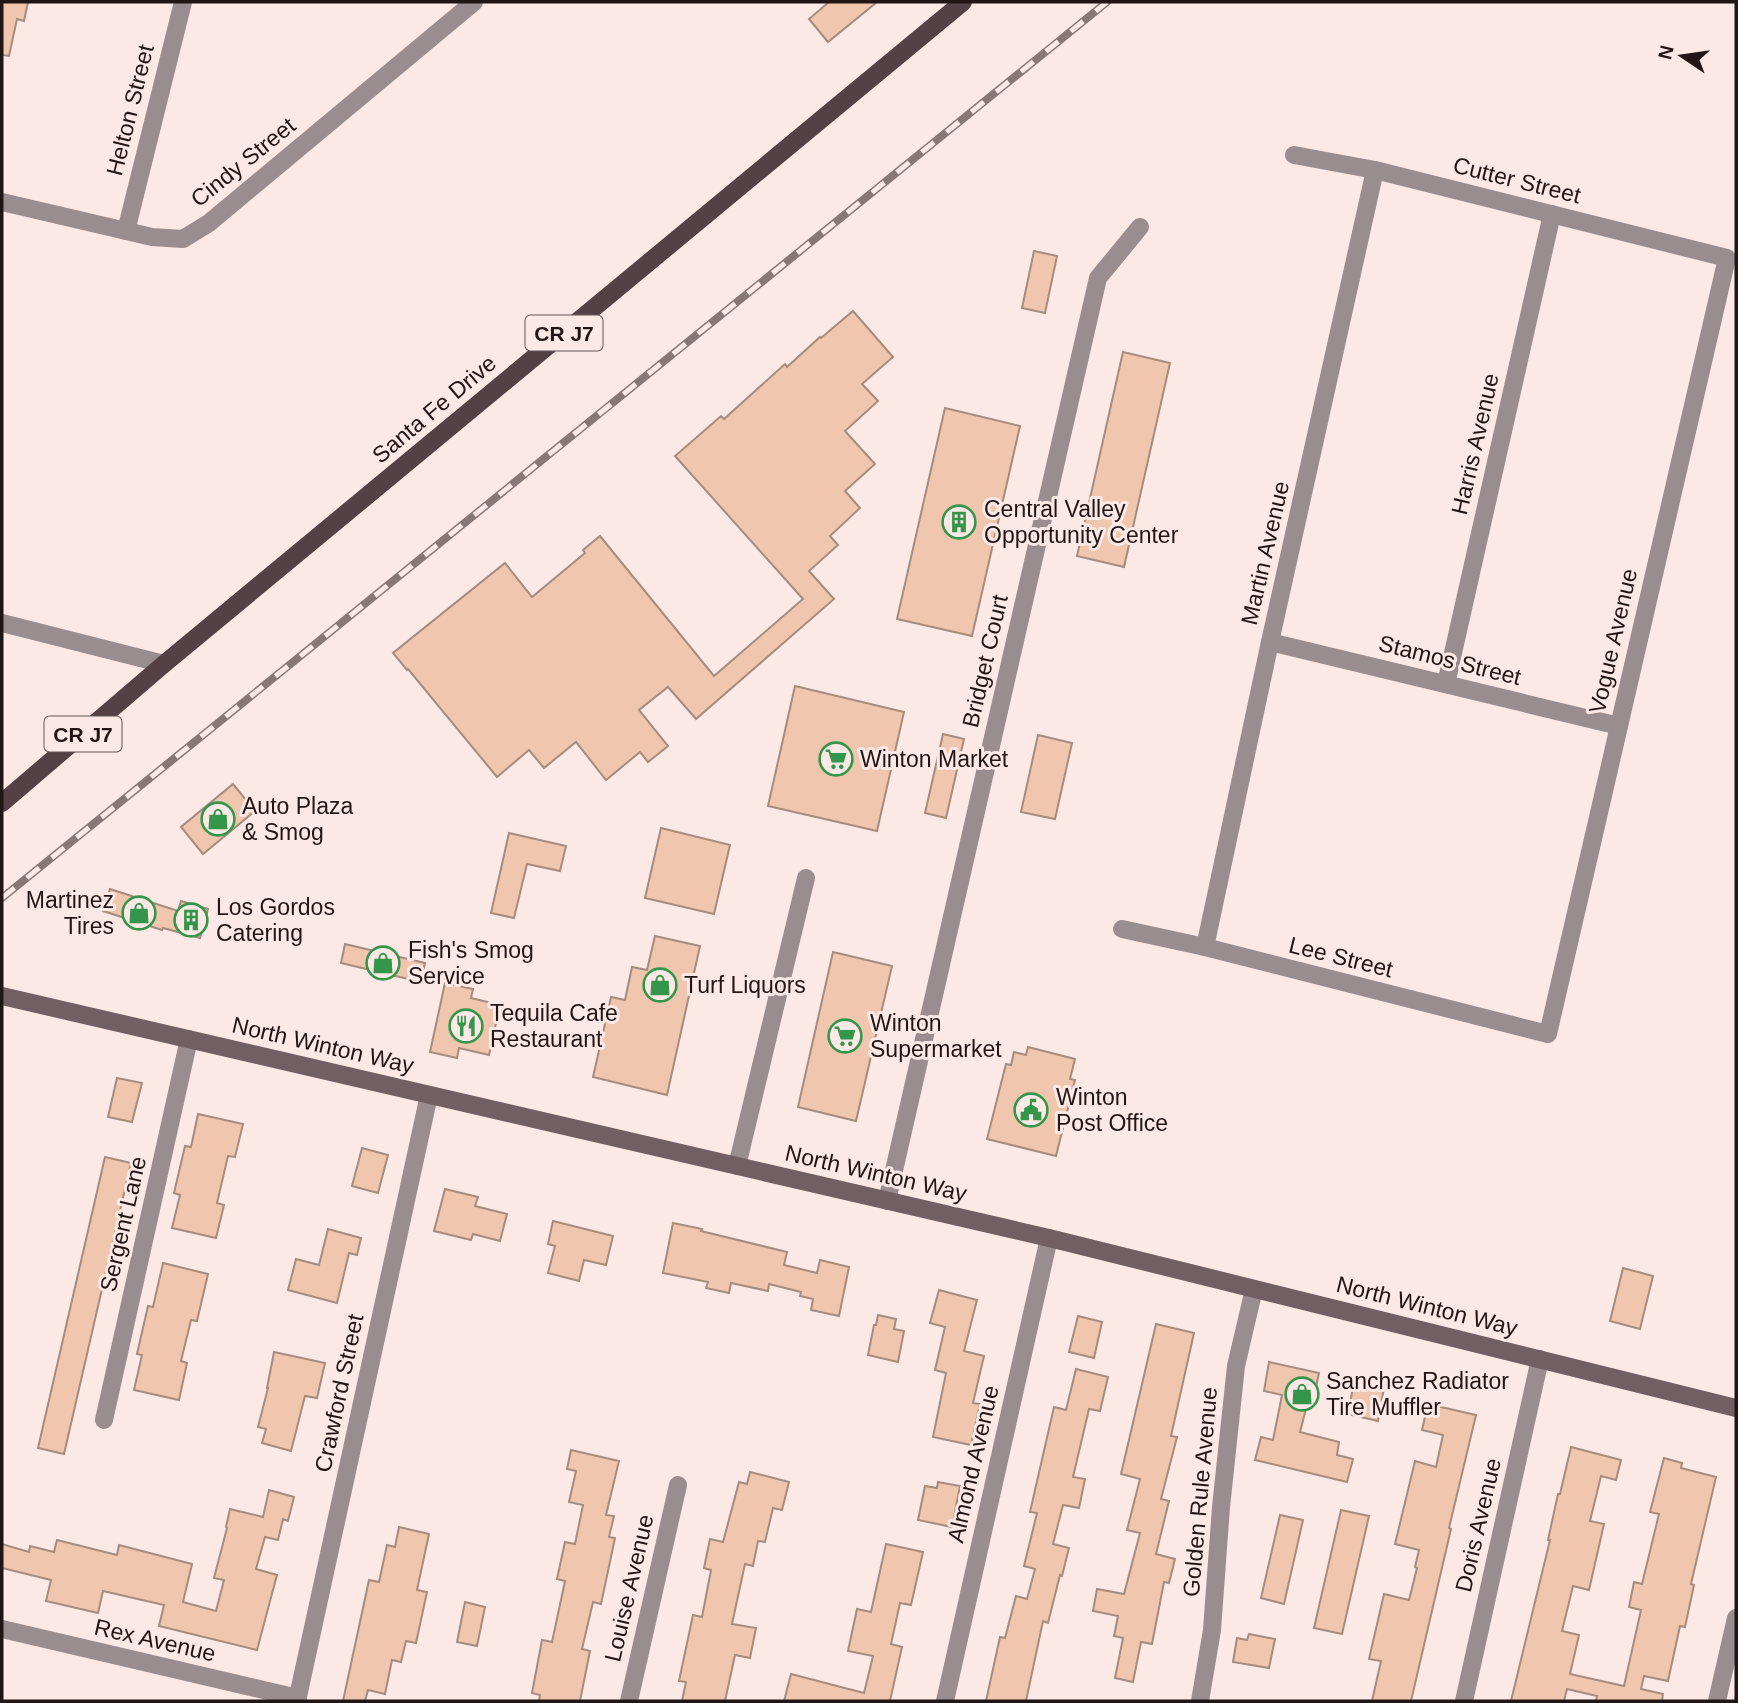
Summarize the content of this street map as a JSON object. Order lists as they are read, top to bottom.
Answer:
{
  "streets": {
    "main road": ["CR J7", "Santa Fe Drive", "North Winton Way"],
    "street": [
      "Helton Street",
      "Cindy Street",
      "Cutter Street",
      "Harris Avenue",
      "Martin Avenue",
      "Vogue Avenue",
      "Stamos Street",
      "Bridget Court",
      "Lee Street",
      "Sergent Lane",
      "Crawford Street",
      "Almond Avenue",
      "Golden Rule Avenue",
      "Doris Avenue",
      "Louise Avenue",
      "Rex Avenue"
    ]
  },
  "crossings": [
    ["Helton Street", "Cindy Street"],
    ["Cutter Street", "Harris Avenue"],
    ["Cutter Street", "Martin Avenue"],
    ["Cutter Street", "Vogue Avenue"],
    ["Harris Avenue", "Stamos Street"],
    ["Martin Avenue", "Stamos Street"],
    ["Martin Avenue", "Lee Street"],
    ["Vogue Avenue", "Stamos Street"],
    ["Vogue Avenue", "Lee Street"],
    ["Bridget Court", "North Winton Way"],
    ["North Winton Way", "Sergent Lane"],
    ["North Winton Way", "Crawford Street"],
    ["North Winton Way", "Almond Avenue"],
    ["North Winton Way", "Golden Rule Avenue"],
    ["North Winton Way", "Doris Avenue"],
    ["Crawford Street", "Rex Avenue"]
  ],
  "places": {
    "building": ["Central Valley Opportunity Center", "Los Gordos Catering"],
    "supermarket": ["Winton Market", "Winton Supermarket"],
    "shop": [
      "Auto Plaza & Smog",
      "Martinez Tires",
      "Fish's Smog Service",
      "Turf Liquors",
      "Sanchez Radiator Tire Muffler"
    ],
    "restaurant": ["Tequila Cafe Restaurant"],
    "public building": ["Winton Post Office"]
  },
  "north": "left"
}
